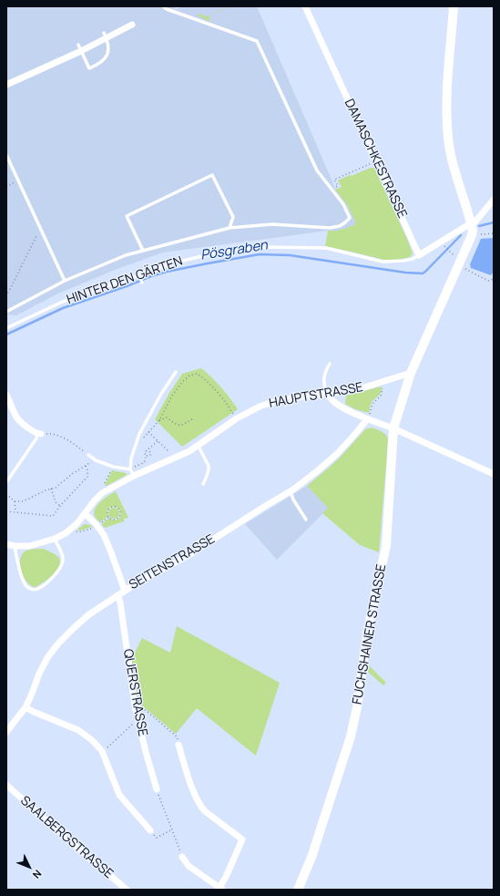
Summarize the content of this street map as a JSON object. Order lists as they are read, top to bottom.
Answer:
{
  "streets": {
    "street": [
      "DAMASCHKESTRASSE",
      "HAUPTSTRASSE",
      "SEITENSTRASSE",
      "FUCHSHAINER STRASSE",
      "QUERSTRASSE",
      "SAALBERGSTRASSE"
    ],
    "lane": ["HINTER DEN GÄRTEN"]
  },
  "crossings": [
    ["DAMASCHKESTRASSE", "HINTER DEN GÄRTEN"],
    ["HAUPTSTRASSE", "FUCHSHAINER STRASSE"],
    ["SEITENSTRASSE", "QUERSTRASSE"]
  ],
  "water": ["Pösgraben"],
  "north": "bottom right"
}
